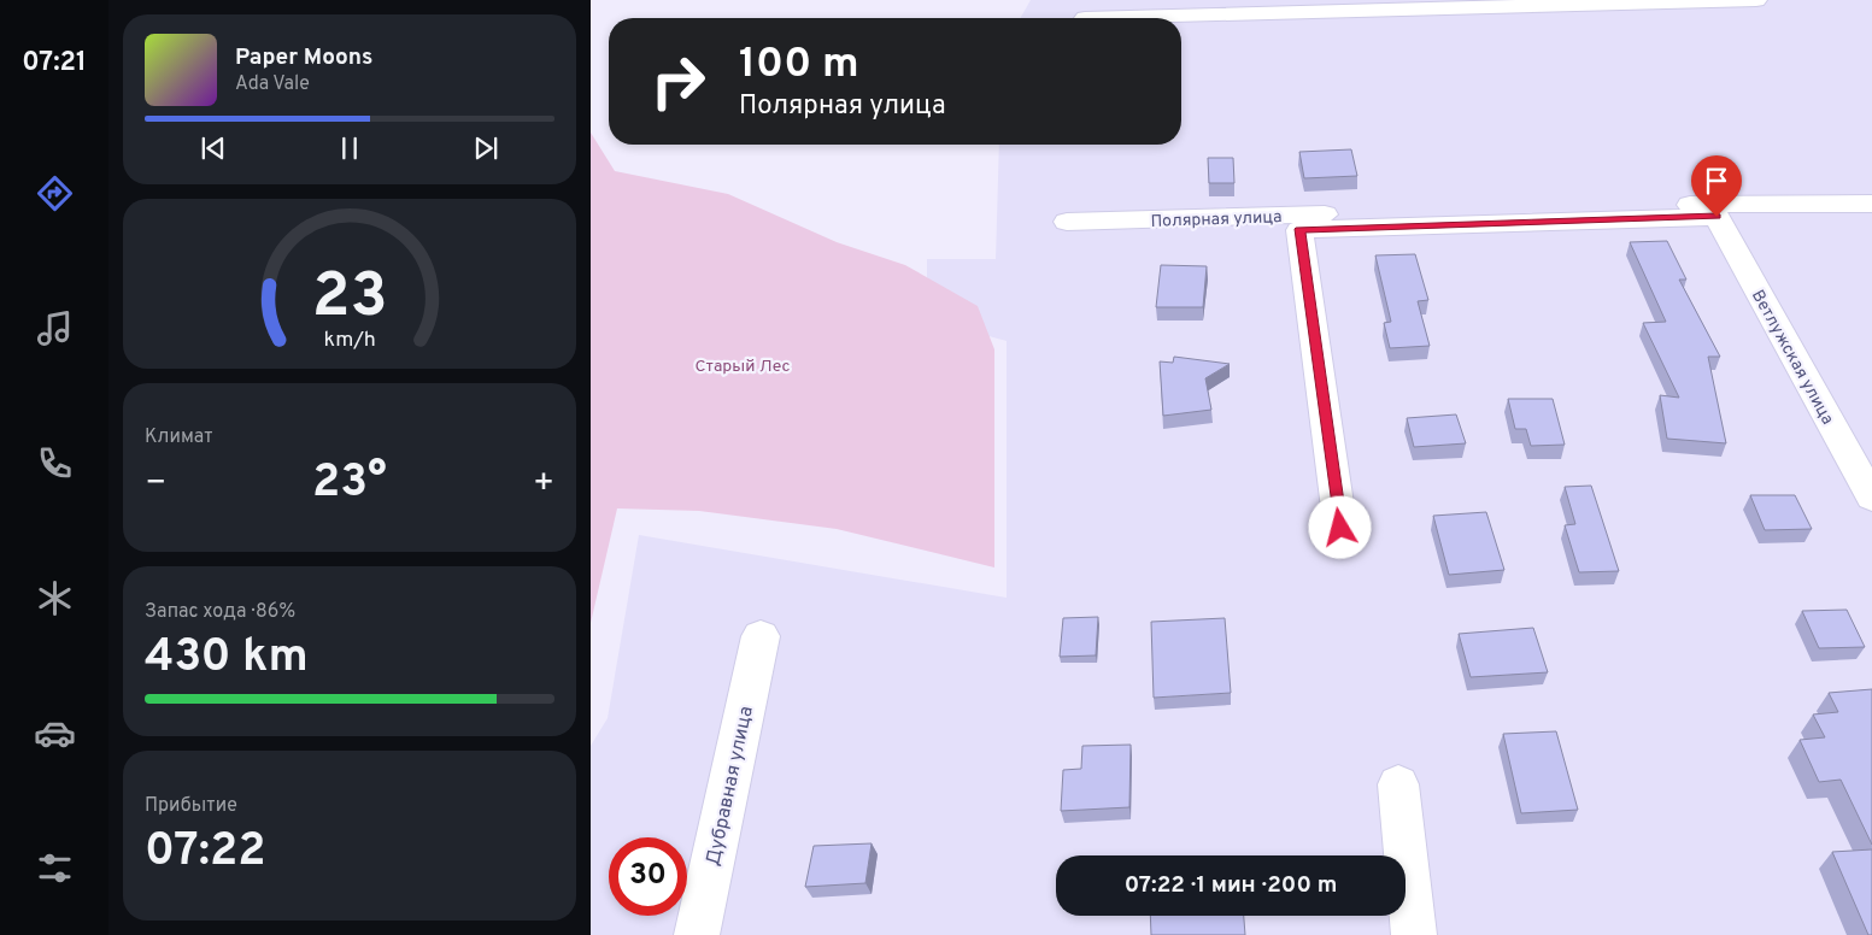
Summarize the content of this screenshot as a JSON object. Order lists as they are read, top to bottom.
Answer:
{
  "streets": {
    "street": ["Полярная улица", "Ветлужская улица", "Дубравная улица"]
  },
  "crossings": [
    ["Полярная улица", "Ветлужская улица"]
  ],
  "parks": ["Старый Лес"],
  "page": {
    "tabs": "07:21",
    "turn": ["100 m", "Полярная улица"],
    "song": ["Paper Moons", "Ada Vale"],
    "tile": [
      "Климат",
      ["Запас хода · 86%", "430 km"],
      ["Прибытие", "07:22"]
    ],
    "heat": ["−", "23°", "+"],
    "limit": "30",
    "trip": "07:22 · 1 мин · 200 m",
    "gauge": ["23", "km/h"]
  }
}
